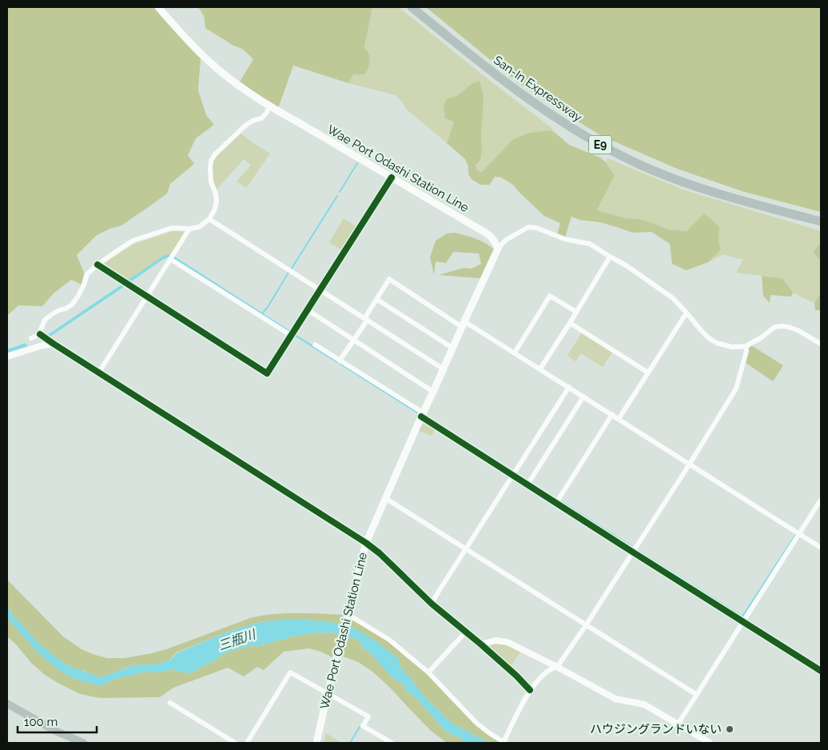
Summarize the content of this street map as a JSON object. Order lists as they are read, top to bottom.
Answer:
{
  "streets": {
    "highway": ["San-In Expressway", "E9"],
    "main road": ["Wae Port Odashi Station Line"]
  },
  "water": ["三瓶川"],
  "places": ["ハウジングランドいない"],
  "scale_bar": "100 m"
}
